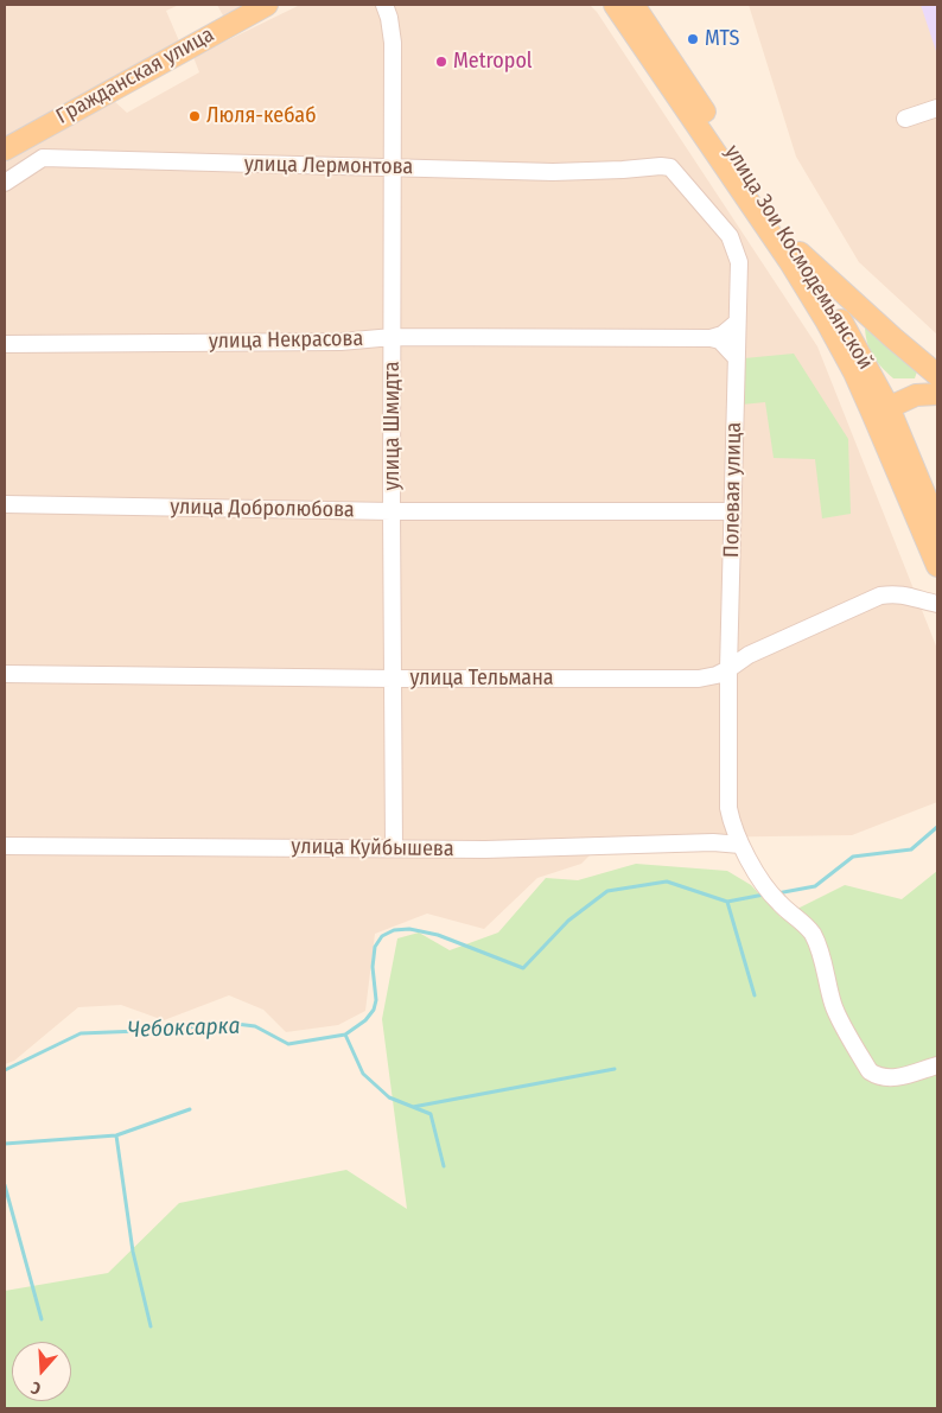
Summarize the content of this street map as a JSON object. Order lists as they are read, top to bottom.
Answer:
{
  "streets": {
    "main road": ["Гражданская улица", "улица Зои Космодемьянской"],
    "street": [
      "улица Лермонтова",
      "улица Некрасова",
      "улица Шмидта",
      "Полевая улица",
      "улица Добролюбова",
      "улица Тельмана",
      "улица Куйбышева"
    ]
  },
  "crossings": [
    ["улица Лермонтова", "улица Шмидта"],
    ["улица Лермонтова", "Полевая улица"],
    ["улица Некрасова", "улица Шмидта"],
    ["улица Некрасова", "Полевая улица"],
    ["улица Шмидта", "улица Добролюбова"],
    ["улица Шмидта", "улица Тельмана"],
    ["улица Шмидта", "улица Куйбышева"],
    ["Полевая улица", "улица Добролюбова"],
    ["Полевая улица", "улица Тельмана"],
    ["Полевая улица", "улица Куйбышева"]
  ],
  "water": ["Чебоксарка"],
  "places": ["MTS", "Metropol", "Люля-кебаб"],
  "north": "bottom"
}
